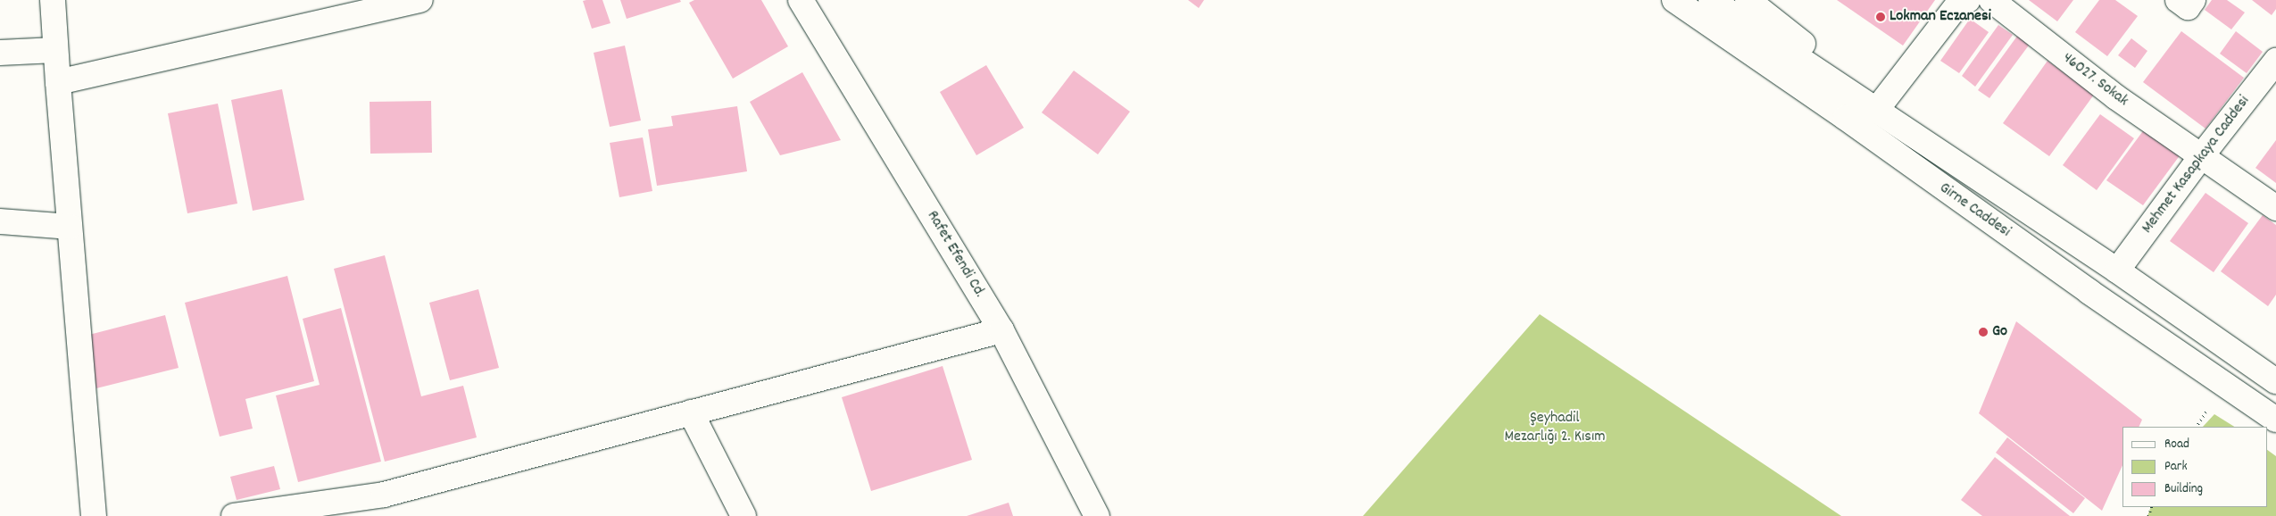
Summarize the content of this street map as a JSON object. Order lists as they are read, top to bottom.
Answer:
{
  "streets": {
    "street": [
      "46027. Sokak",
      "Mehmet Kasapkaya Caddesi",
      "Girne Caddesi",
      "Rafet Efendi Cd."
    ]
  },
  "crossings": [
    ["46027. Sokak", "Mehmet Kasapkaya Caddesi"],
    ["Mehmet Kasapkaya Caddesi", "Girne Caddesi"]
  ],
  "parks": ["Şeyhadil Mezarlığı 2. Kısım"],
  "places": ["Lokman Eczanesi", "Go"],
  "legend": ["Road", "Park", "Building"]
}
